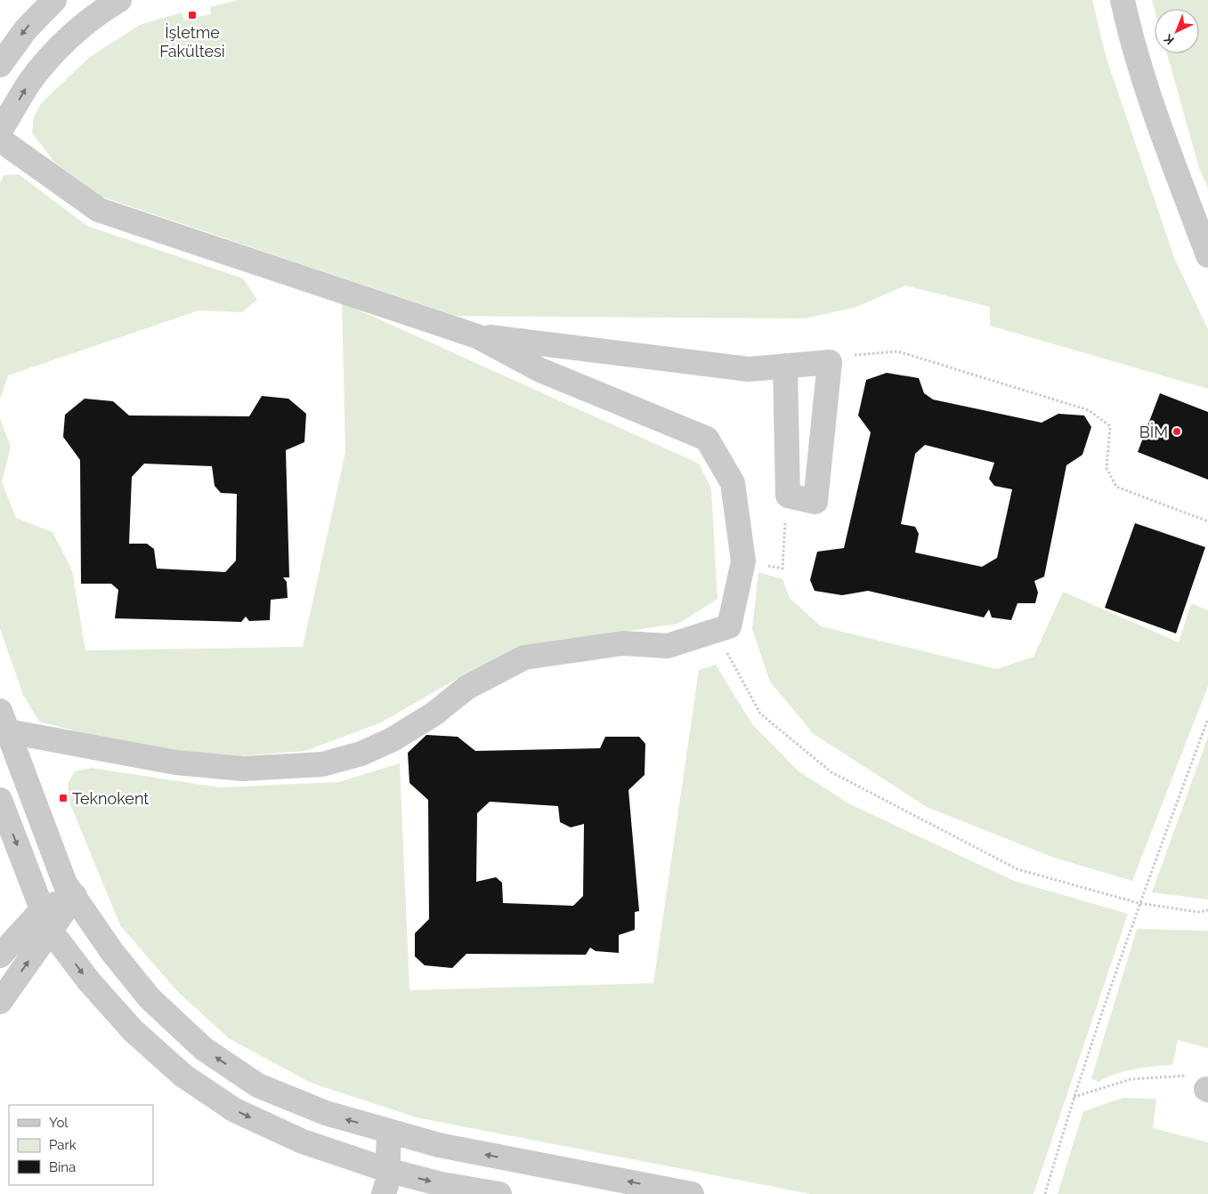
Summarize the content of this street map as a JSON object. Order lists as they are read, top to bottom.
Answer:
{
  "places": {
    "transit": ["İşletme Fakültesi", "Teknokent"],
    "other": ["BİM"]
  },
  "legend": ["Yol", "Park", "Bina"],
  "north": "bottom left"
}
